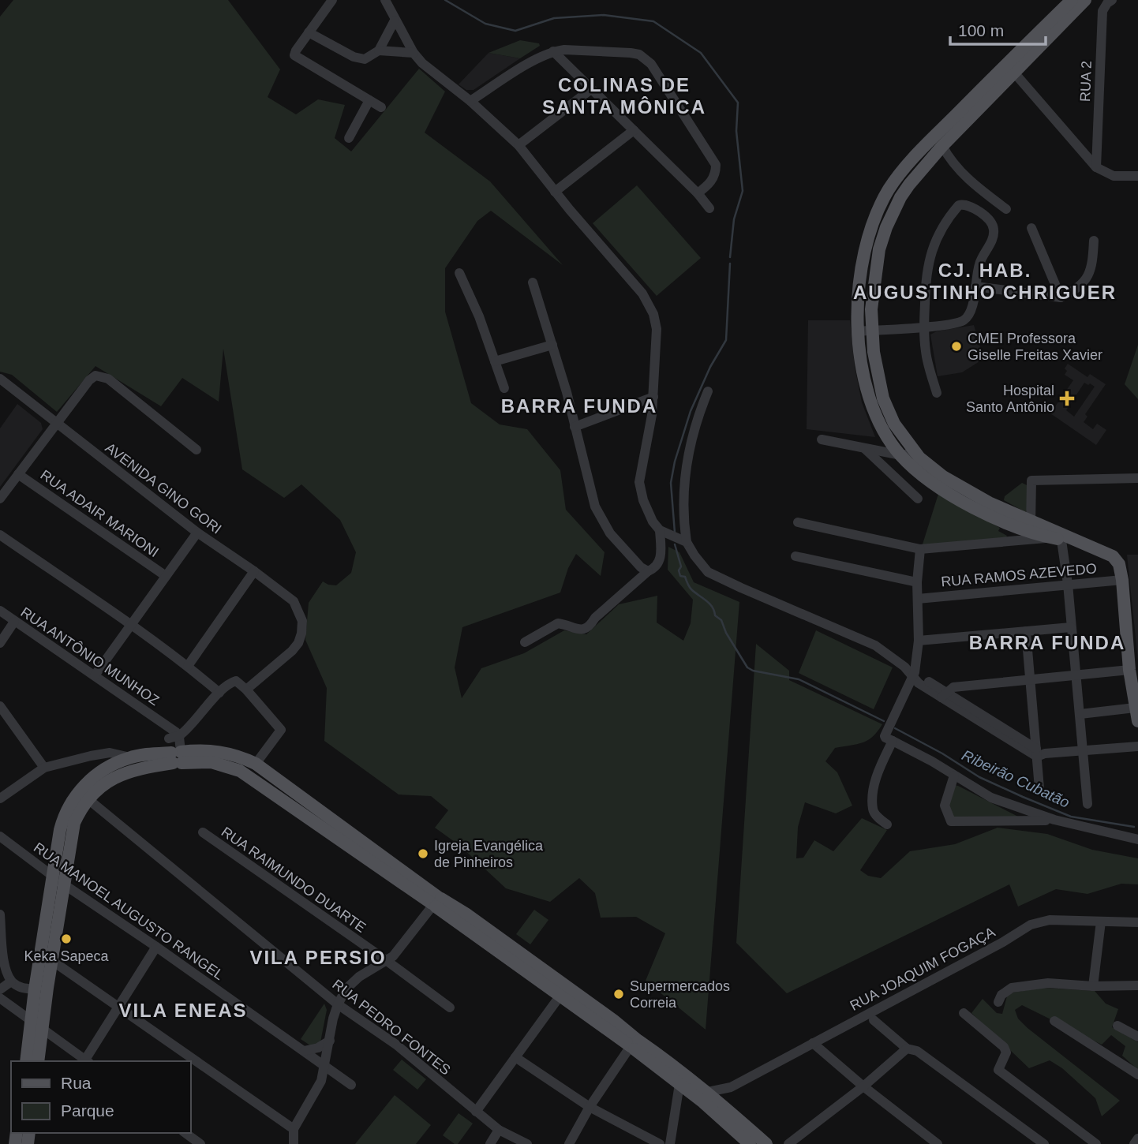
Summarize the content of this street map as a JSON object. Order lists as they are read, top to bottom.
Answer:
{
  "streets": {
    "street": [
      "RUA 2",
      "AVENIDA GINO GORI",
      "RUA ADAIR MARIONI",
      "RUA RAMOS AZEVEDO",
      "RUA ANTÔNIO MUNHOZ",
      "RUA RAIMUNDO DUARTE",
      "RUA MANOEL AUGUSTO RANGEL",
      "RUA JOAQUIM FOGAÇA",
      "RUA PEDRO FONTES"
    ]
  },
  "districts": [
    "COLINAS DE SANTA MÔNICA",
    "CJ. HAB. AUGUSTINHO CHRIGUER",
    "BARRA FUNDA",
    "BARRA FUNDA",
    "VILA PERSIO",
    "VILA ENEAS"
  ],
  "water": ["Ribeirão Cubatão"],
  "places": {
    "other": [
      "CMEI Professora Giselle Freitas Xavier",
      "Igreja Evangélica de Pinheiros",
      "Keka Sapeca",
      "Supermercados Correia"
    ],
    "health": ["Hospital Santo Antônio"]
  },
  "legend": ["Rua", "Parque"],
  "scale_bar": "100 m"
}
